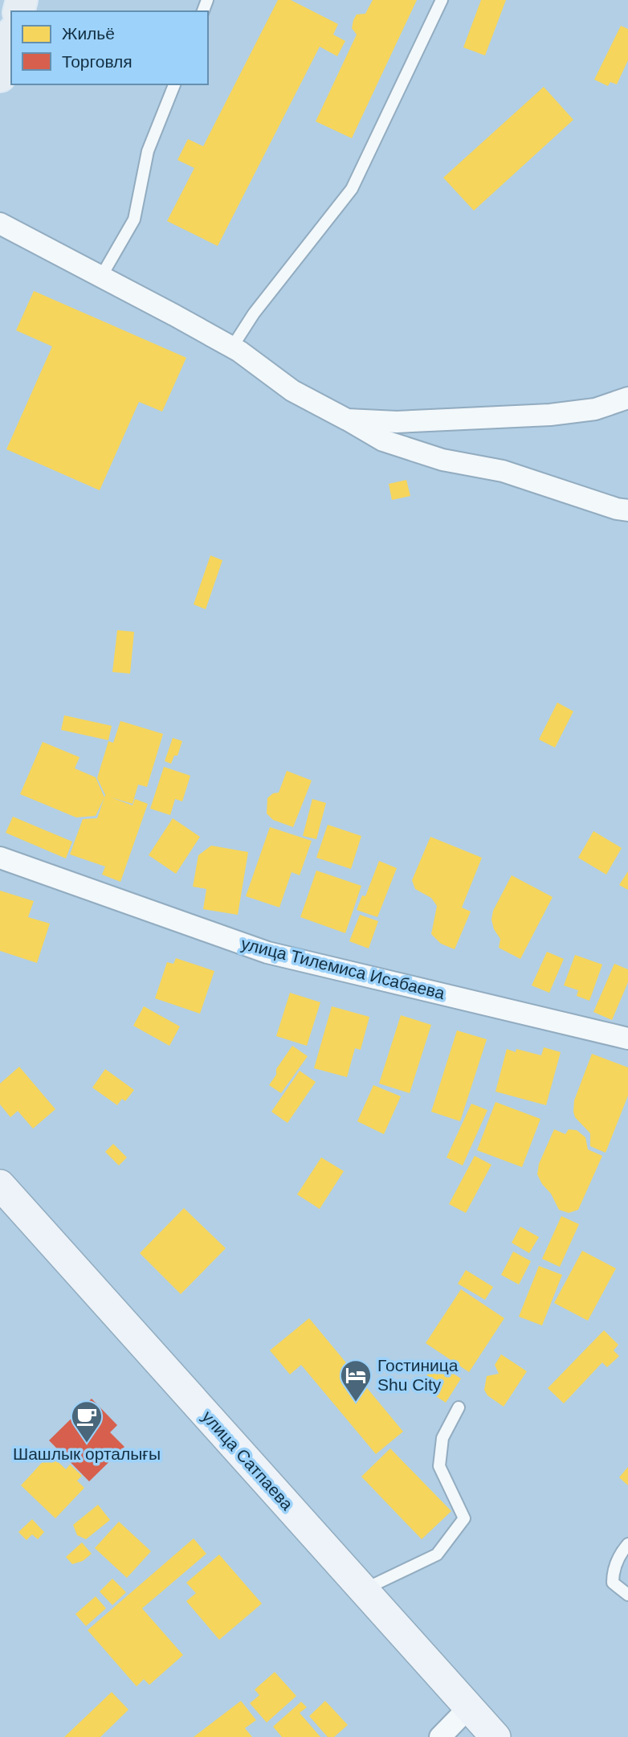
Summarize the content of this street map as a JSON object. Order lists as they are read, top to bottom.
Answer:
{
  "streets": {
    "street": ["улица Тилемиса Исабаева", "улица Сатпаева"]
  },
  "places": {
    "hotel": ["Гостиница Shu City"],
    "cafe": ["Шашлык орталығы"]
  },
  "legend": ["Жильё", "Торговля"]
}
